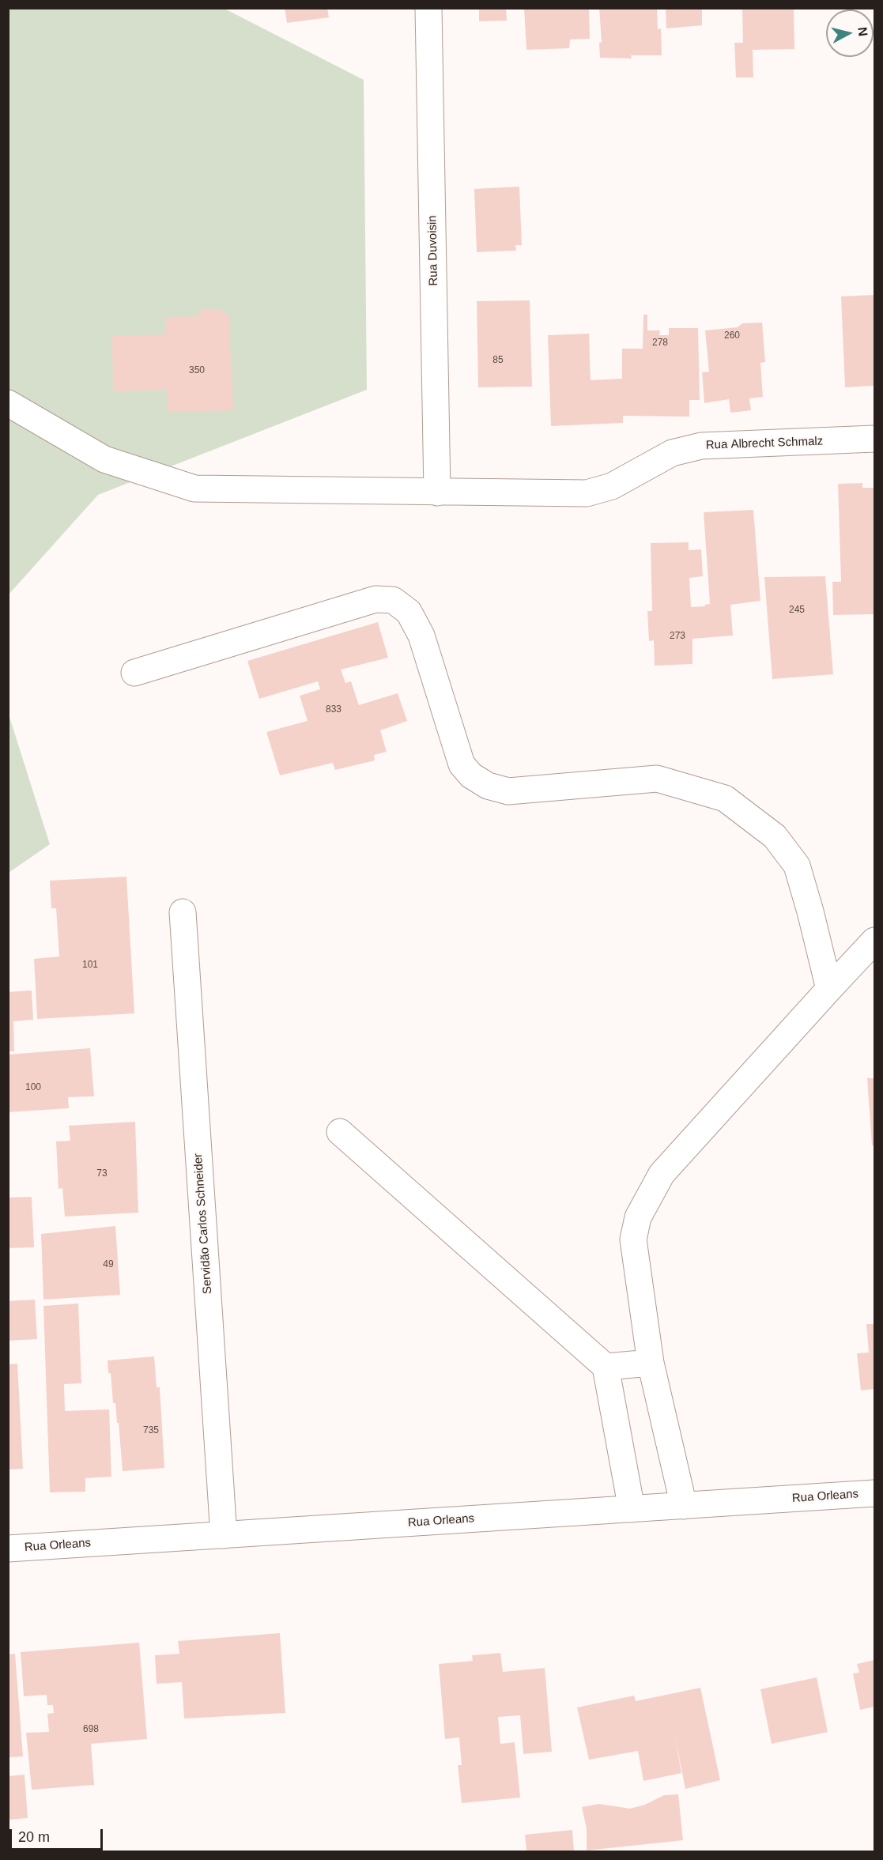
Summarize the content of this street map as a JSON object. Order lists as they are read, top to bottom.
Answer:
{
  "streets": {
    "street": [
      "Rua Duvoisin",
      "Rua Albrecht Schmalz",
      "Servidão Carlos Schneider",
      "Rua Orleans"
    ]
  },
  "crossings": [
    ["Rua Duvoisin", "Rua Albrecht Schmalz"],
    ["Servidão Carlos Schneider", "Rua Orleans"]
  ],
  "house_numbers": [
    "260",
    "278",
    "85",
    "350",
    "245",
    "273",
    "833",
    "101",
    "100",
    "73",
    "49",
    "735",
    "698"
  ],
  "scale_bar": "20 m",
  "north": "right"
}
